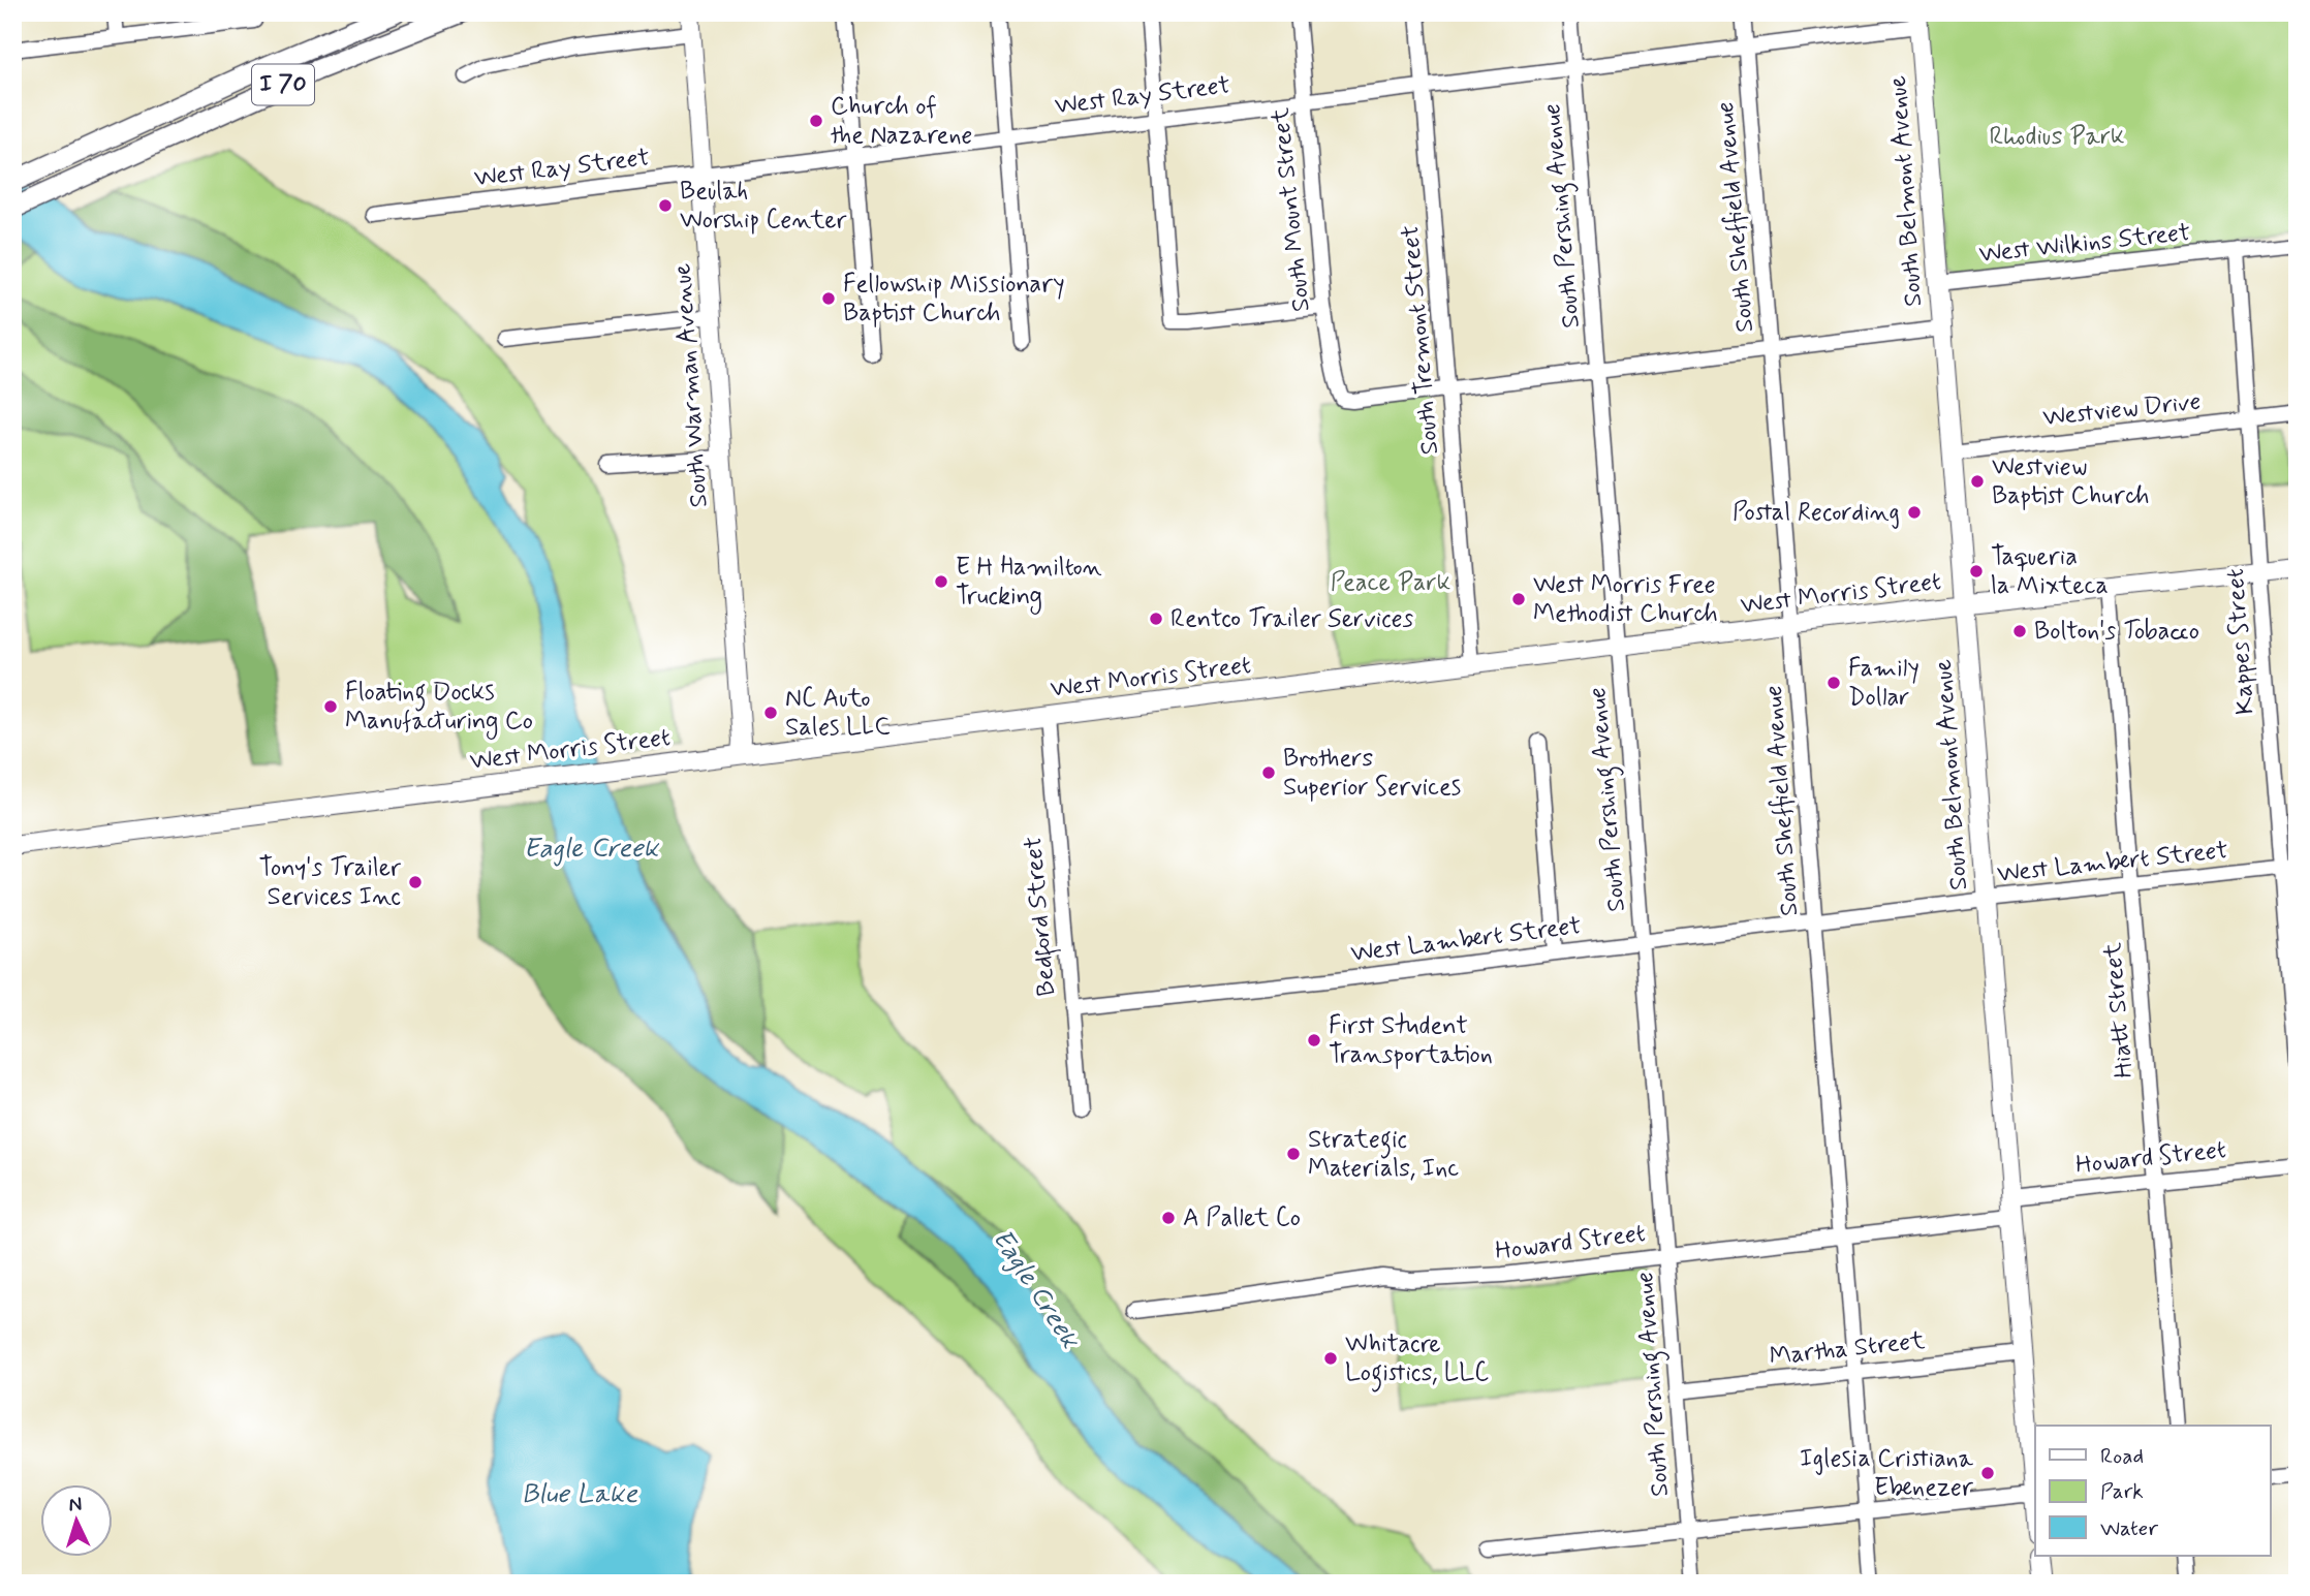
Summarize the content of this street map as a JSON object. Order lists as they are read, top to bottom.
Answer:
{
  "streets": {
    "highway": ["I 70"],
    "main road": ["South Belmont Avenue", "South Warman Avenue", "West Morris Street"],
    "street": [
      "West Ray Street",
      "South Mount Street",
      "South Pershing Avenue",
      "South Sheffield Avenue",
      "West Wilkins Street",
      "South Tremont Street",
      "Westview Drive",
      "Kappes Street",
      "West Lambert Street",
      "Bedford Street",
      "Hiatt Street",
      "Howard Street",
      "Martha Street"
    ]
  },
  "crossings": [
    ["West Ray Street", "South Belmont Avenue"],
    ["West Ray Street", "South Mount Street"],
    ["West Ray Street", "South Pershing Avenue"],
    ["West Ray Street", "South Sheffield Avenue"],
    ["West Ray Street", "South Tremont Street"],
    ["West Ray Street", "South Warman Avenue"],
    ["South Belmont Avenue", "West Wilkins Street"],
    ["South Belmont Avenue", "Westview Drive"],
    ["South Belmont Avenue", "West Morris Street"],
    ["South Belmont Avenue", "West Lambert Street"],
    ["South Belmont Avenue", "Howard Street"],
    ["South Belmont Avenue", "Martha Street"],
    ["South Mount Street", "South Tremont Street"],
    ["South Pershing Avenue", "West Morris Street"],
    ["South Pershing Avenue", "West Lambert Street"],
    ["South Pershing Avenue", "Howard Street"],
    ["South Pershing Avenue", "Martha Street"],
    ["South Sheffield Avenue", "West Morris Street"],
    ["South Sheffield Avenue", "West Lambert Street"],
    ["South Sheffield Avenue", "Howard Street"],
    ["South Sheffield Avenue", "Martha Street"],
    ["West Wilkins Street", "Kappes Street"],
    ["South Tremont Street", "West Morris Street"],
    ["South Warman Avenue", "West Morris Street"],
    ["Westview Drive", "Kappes Street"],
    ["West Morris Street", "Kappes Street"],
    ["West Morris Street", "Bedford Street"],
    ["West Morris Street", "Hiatt Street"],
    ["Kappes Street", "West Lambert Street"],
    ["West Lambert Street", "Bedford Street"],
    ["West Lambert Street", "Hiatt Street"],
    ["Hiatt Street", "Howard Street"]
  ],
  "water": ["Eagle Creek", "Blue Lake"],
  "parks": ["Rhodius Park", "Peace Park"],
  "places": [
    "Church of the Nazarene",
    "Beulah Worship Center",
    "Fellowship Missionary Baptist Church",
    "Westview Baptist Church",
    "Postal Recording",
    "Taqueria la Mixteca",
    "E H Hamilton Trucking",
    "West Morris Free Methodist Church",
    "Rentco Trailer Services",
    "Bolton's Tobacco",
    "Family Dollar",
    "Floating Docks Manufacturing Co",
    "NC Auto Sales LLC",
    "Brothers Superior Services",
    "Tony's Trailer Services Inc",
    "First Student Transportation",
    "Strategic Materials, Inc",
    "A Pallet Co",
    "Whitacre Logistics, LLC",
    "Iglesia Cristiana Ebenezer"
  ],
  "legend": ["Road", "Park", "Water"],
  "north": "top"
}
